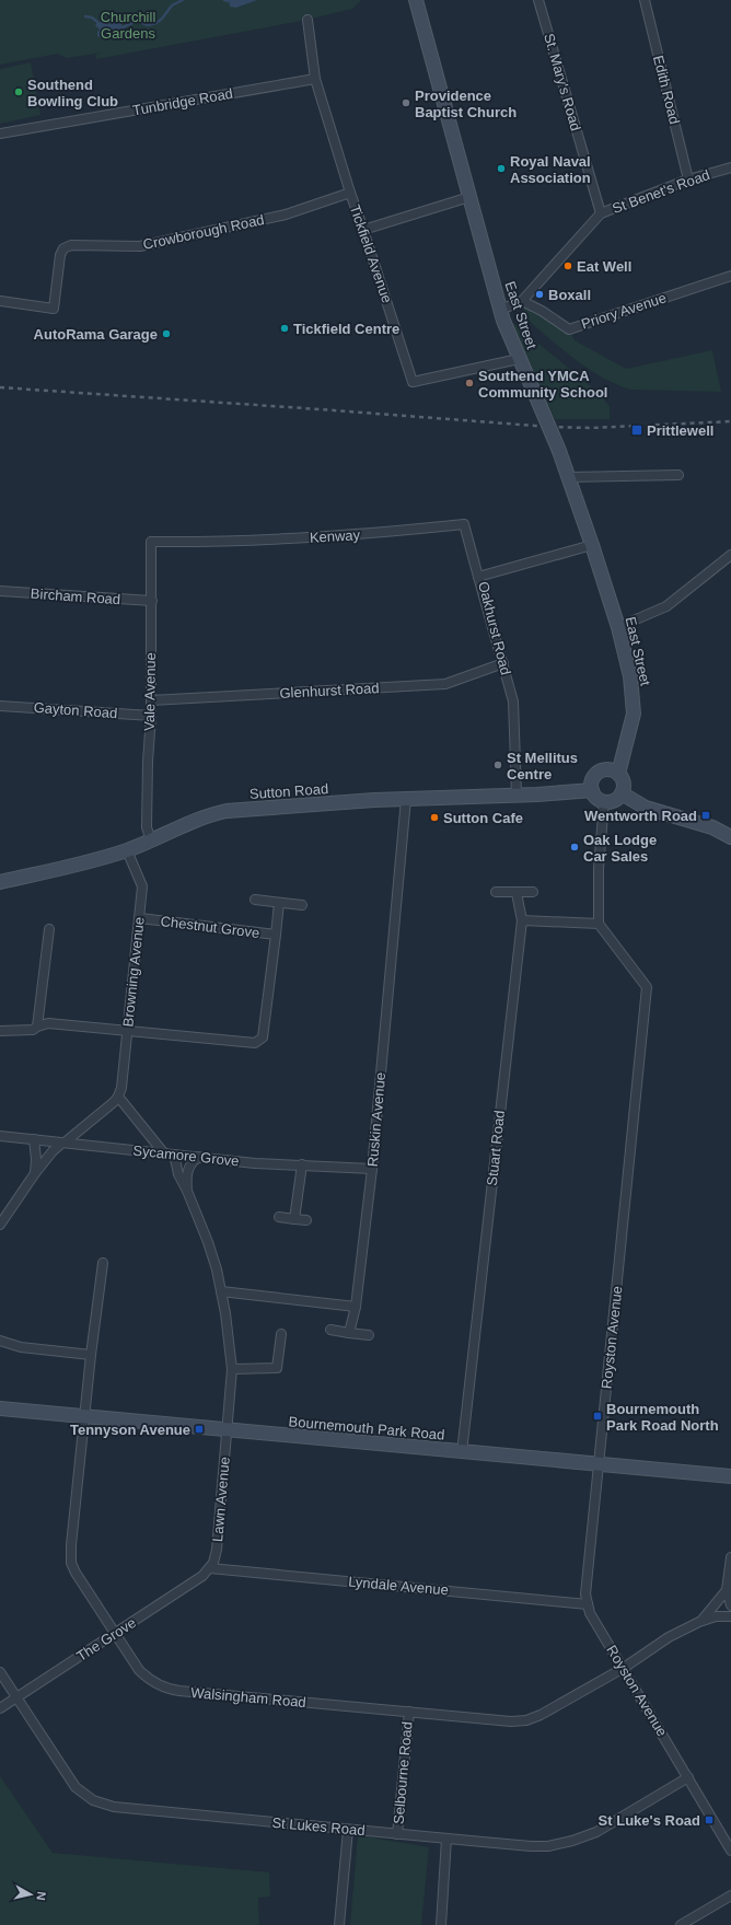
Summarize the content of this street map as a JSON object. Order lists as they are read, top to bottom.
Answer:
{
  "streets": {
    "main road": ["East Street", "Sutton Road", "Bournemouth Park Road"],
    "street": [
      "St. Mary's Road",
      "Edith Road",
      "Tunbridge Road",
      "St Benet's Road",
      "Crowborough Road",
      "Tickfield Avenue",
      "Priory Avenue",
      "Kenway",
      "Bircham Road",
      "Oakhurst Road",
      "Glenhurst Road",
      "Vale Avenue",
      "Gayton Road",
      "Chestnut Grove",
      "Browning Avenue",
      "Ruskin Avenue",
      "Stuart Road",
      "Sycamore Grove",
      "Royston Avenue",
      "Lawn Avenue",
      "Lyndale Avenue",
      "The Grove",
      "Walsingham Road",
      "Selbourne Road",
      "St Lukes Road"
    ]
  },
  "crossings": [
    ["St. Mary's Road", "St Benet's Road"],
    ["Edith Road", "St Benet's Road"],
    ["Tunbridge Road", "Tickfield Avenue"],
    ["St Benet's Road", "Priory Avenue"],
    ["St Benet's Road", "East Street"],
    ["Crowborough Road", "Tickfield Avenue"],
    ["Tickfield Avenue", "East Street"],
    ["East Street", "Oakhurst Road"],
    ["East Street", "Sutton Road"],
    ["Kenway", "Oakhurst Road"],
    ["Kenway", "Vale Avenue"],
    ["Bircham Road", "Vale Avenue"],
    ["Oakhurst Road", "Glenhurst Road"],
    ["Oakhurst Road", "Sutton Road"],
    ["Glenhurst Road", "Vale Avenue"],
    ["Vale Avenue", "Gayton Road"],
    ["Vale Avenue", "Sutton Road"],
    ["Sutton Road", "Browning Avenue"],
    ["Sutton Road", "Ruskin Avenue"],
    ["Chestnut Grove", "Browning Avenue"],
    ["Ruskin Avenue", "Sycamore Grove"],
    ["Stuart Road", "Bournemouth Park Road"],
    ["Royston Avenue", "Bournemouth Park Road"],
    ["Royston Avenue", "Lyndale Avenue"],
    ["Royston Avenue", "Walsingham Road"],
    ["Royston Avenue", "St Lukes Road"],
    ["Bournemouth Park Road", "Lawn Avenue"],
    ["Bournemouth Park Road", "Walsingham Road"],
    ["Lawn Avenue", "Lyndale Avenue"],
    ["Lawn Avenue", "The Grove"],
    ["Lyndale Avenue", "The Grove"],
    ["The Grove", "Walsingham Road"],
    ["The Grove", "St Lukes Road"],
    ["Walsingham Road", "Selbourne Road"],
    ["Selbourne Road", "St Lukes Road"]
  ],
  "parks": ["Churchill Gardens"],
  "places": {
    "other": [
      "Southend Bowling Club",
      "Providence Baptist Church",
      "Royal Naval Association",
      "Eat Well",
      "Boxall",
      "Tickfield Centre",
      "AutoRama Garage",
      "Southend YMCA Community School",
      "St Mellitus Centre",
      "Sutton Cafe",
      "Oak Lodge Car Sales"
    ],
    "transit": [
      "Prittlewell",
      "Wentworth Road",
      "Bournemouth Park Road North",
      "Tennyson Avenue",
      "St Luke's Road"
    ]
  },
  "north": "right"
}
